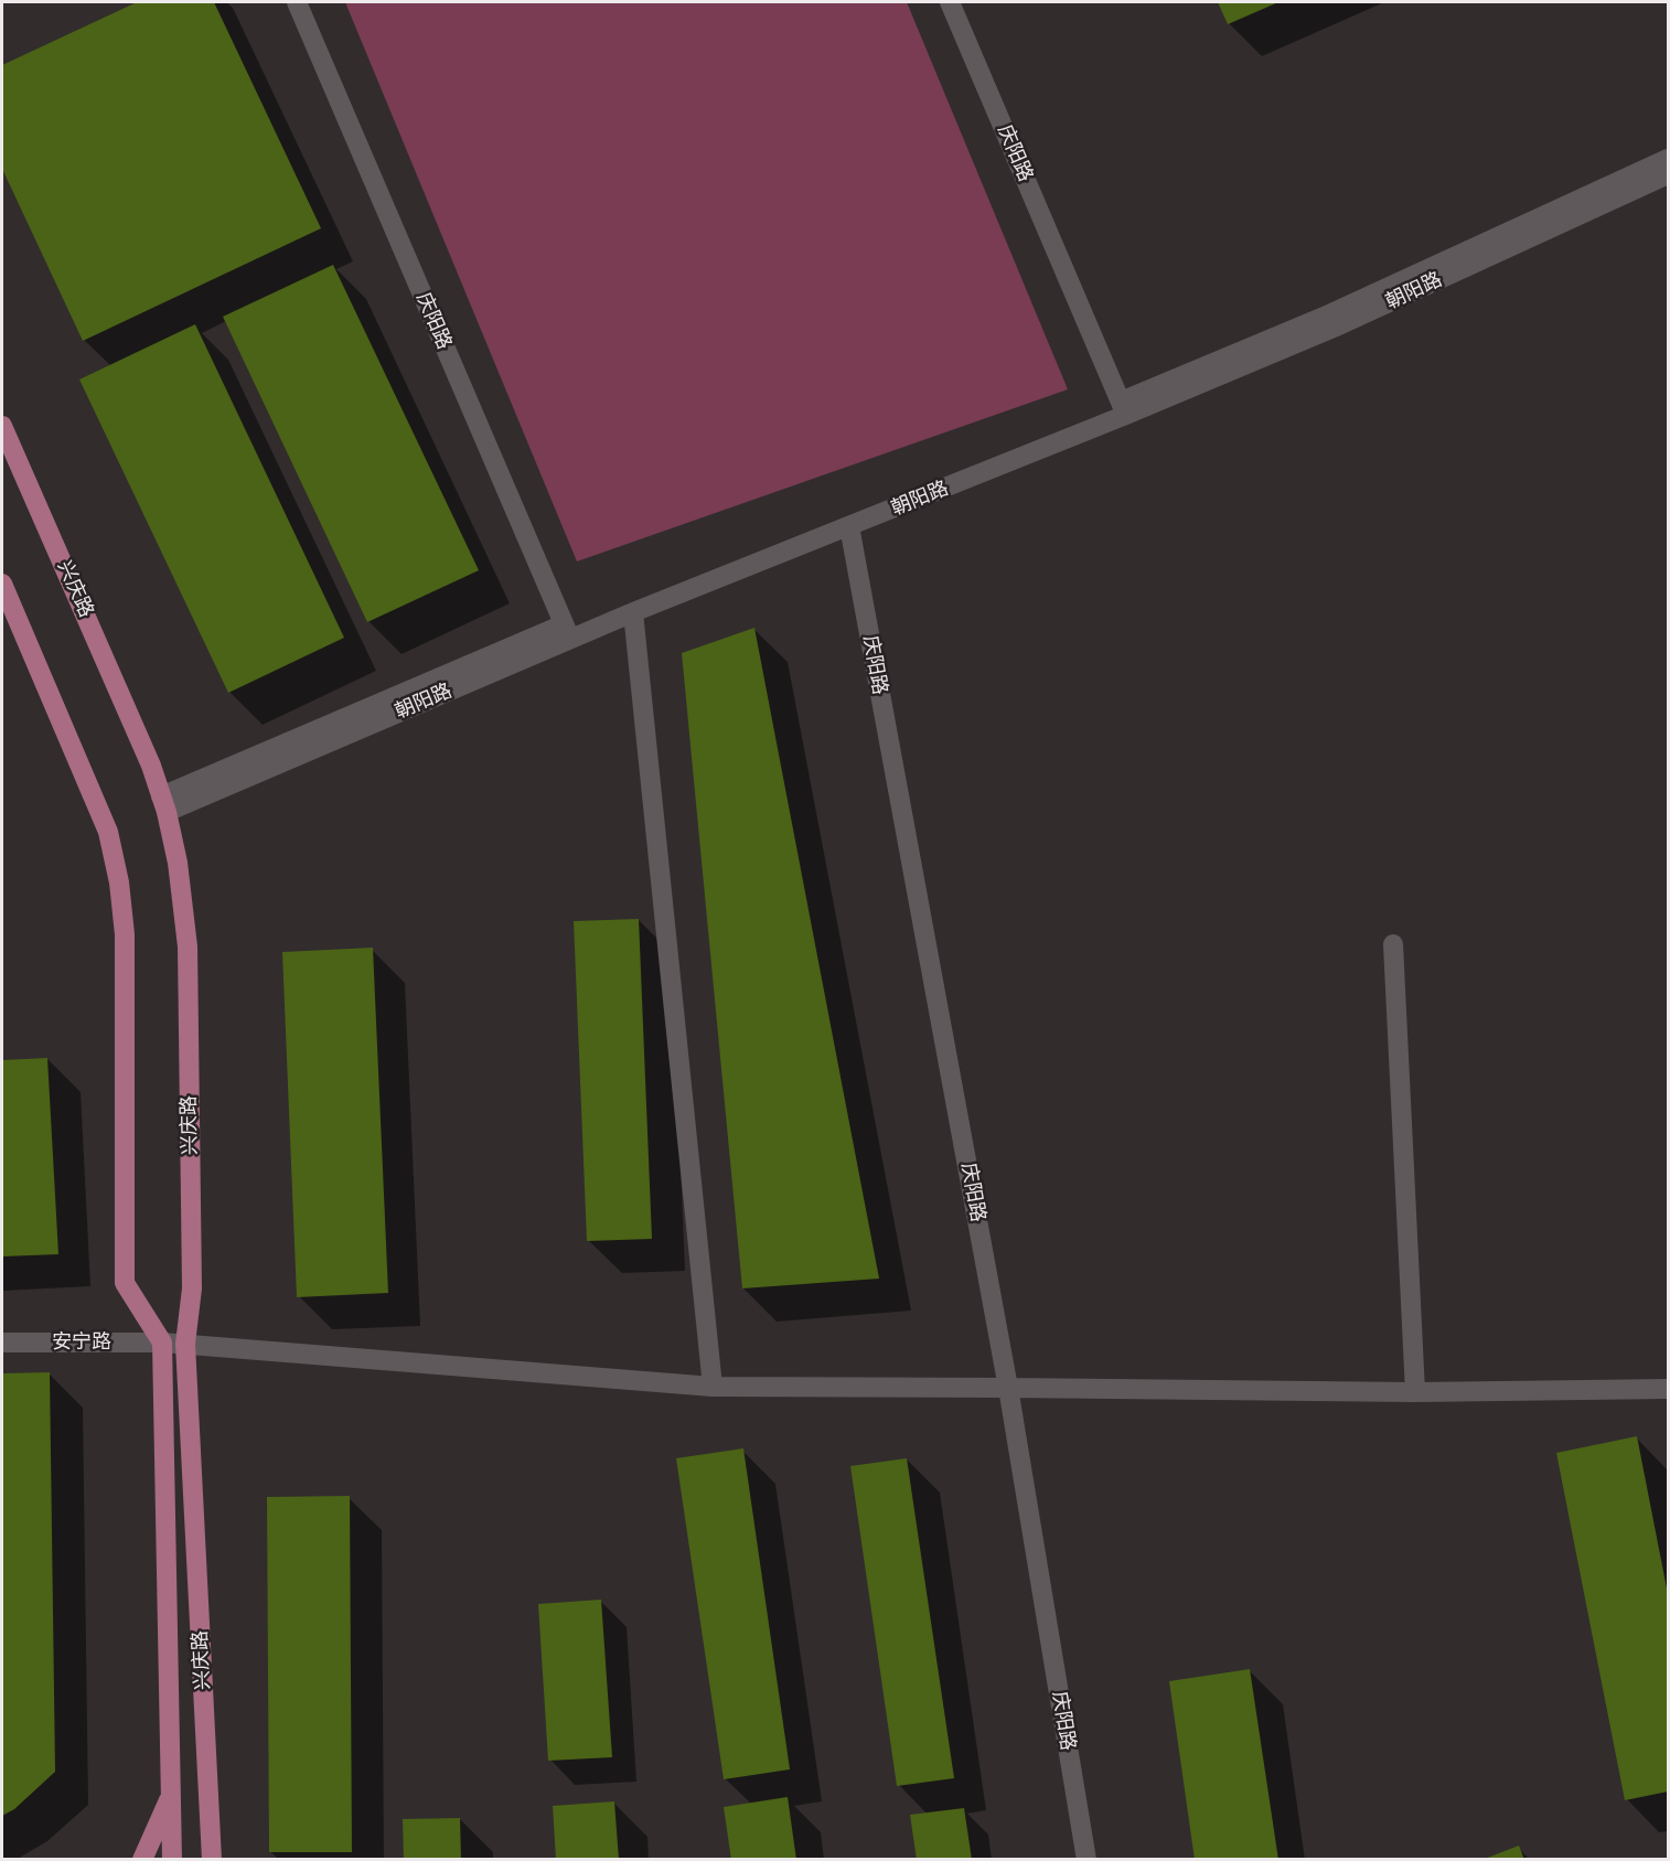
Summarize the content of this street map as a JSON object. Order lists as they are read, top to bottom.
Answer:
{
  "streets": {
    "main road": ["兴庆路"],
    "street": ["庆阳路", "朝阳路", "安宁路"]
  },
  "crossings": [
    ["庆阳路", "朝阳路"],
    ["庆阳路", "安宁路"],
    ["朝阳路", "兴庆路"],
    ["兴庆路", "安宁路"]
  ]
}
